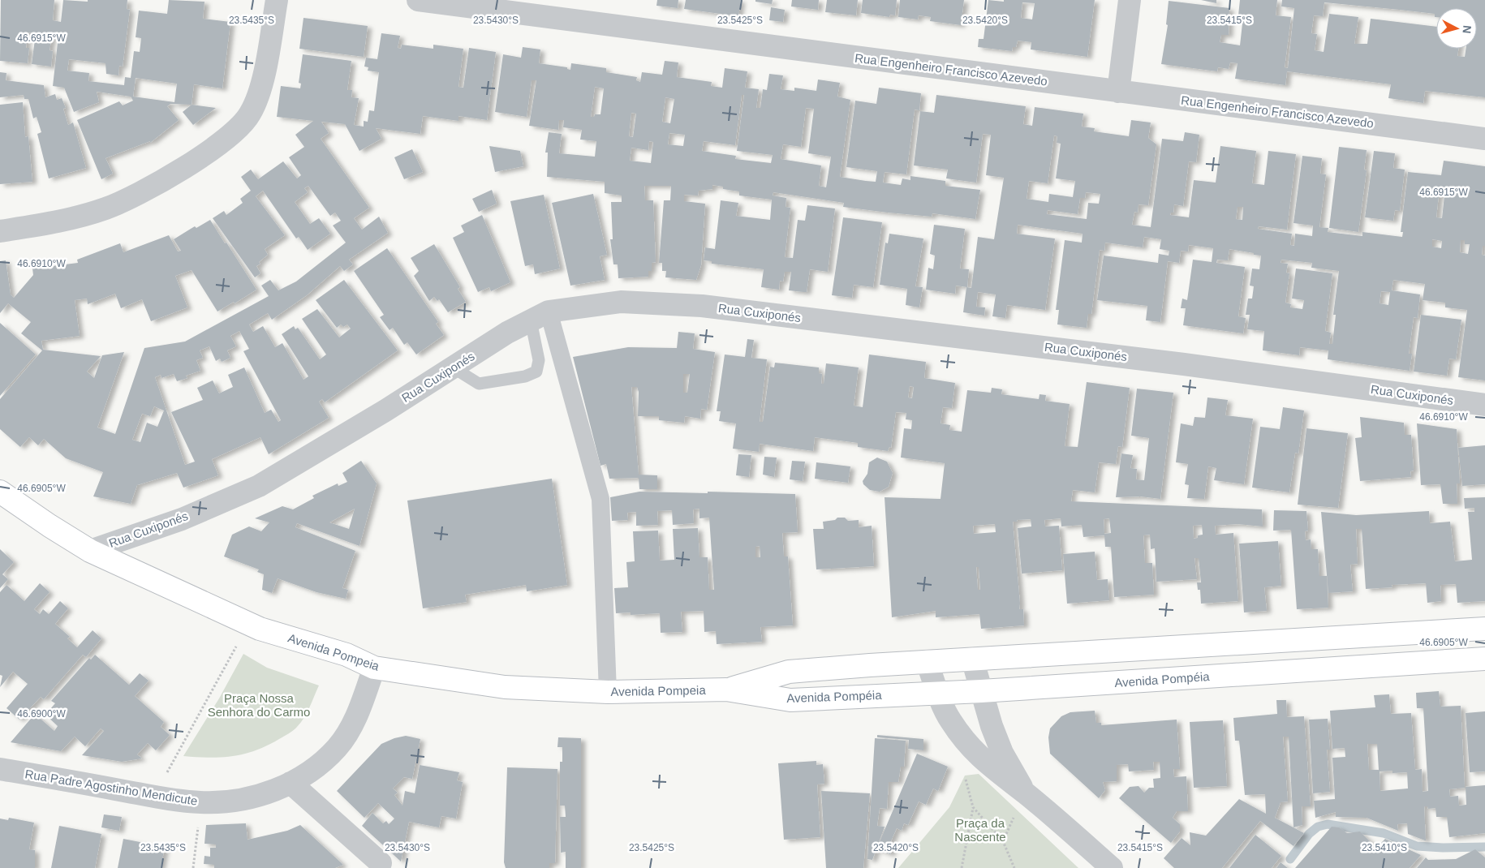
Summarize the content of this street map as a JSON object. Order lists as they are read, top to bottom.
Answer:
{
  "streets": {
    "main road": ["Avenida Pompeia", "Avenida Pompéia"],
    "street": ["Rua Engenheiro Francisco Azevedo", "Rua Cuxiponés", "Rua Padre Agostinho Mendicute"]
  },
  "crossings": [
    ["Rua Cuxiponés", "Avenida Pompeia"],
    ["Avenida Pompeia", "Avenida Pompéia"],
    ["Avenida Pompeia", "Rua Padre Agostinho Mendicute"]
  ],
  "parks": ["Praça Nossa Senhora do Carmo", "Praça da Nascente"],
  "north": "right",
  "coordinates": [
    "23.5435°S",
    "23.5430°S",
    "23.5425°S",
    "23.5420°S",
    "23.5415°S",
    "46.6915°W",
    "46.6910°W",
    "46.6905°W",
    "46.6900°W",
    "23.5410°S"
  ]
}
